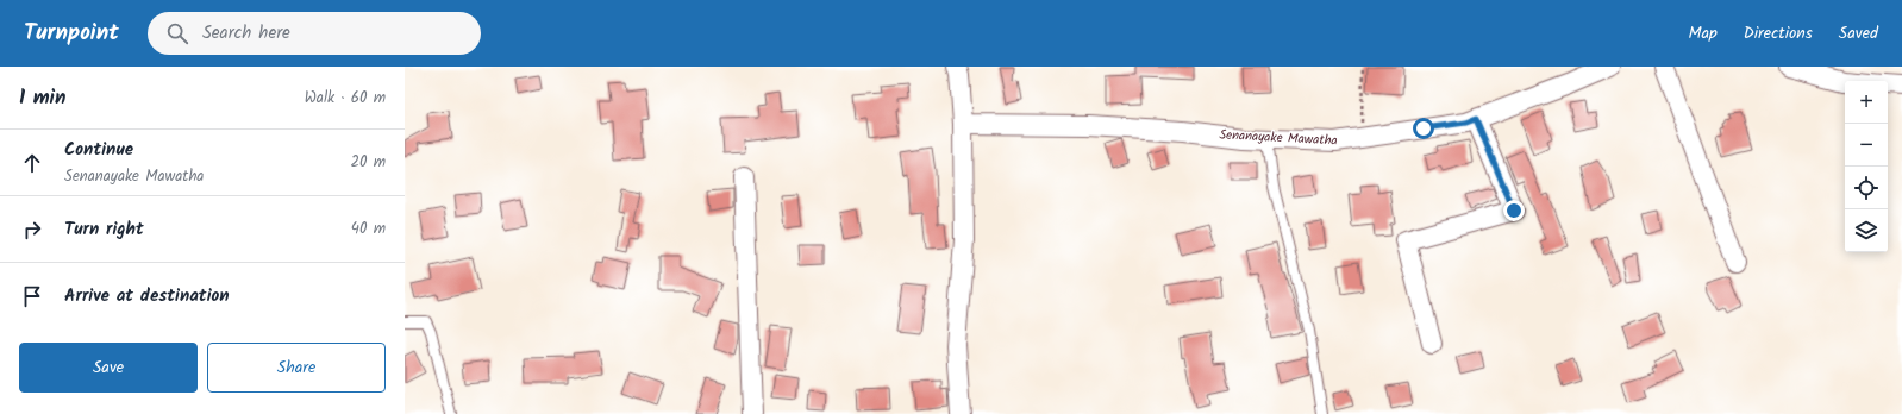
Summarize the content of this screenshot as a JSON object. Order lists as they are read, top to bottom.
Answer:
{
  "streets": {
    "street": ["Senanayake Mawatha"]
  },
  "page": {
    "header": "Turnpoint",
    "search": "Search here",
    "nav": ["Map", "Directions", "Saved"],
    "heading": ["1 min", "Walk · 60 m"],
    "map_buttons": ["+", "−"],
    "list": [
      ["Continue", "Senanayake Mawatha", "20 m"],
      ["Turn right", "40 m"],
      "Arrive at destination"
    ],
    "buttons": ["Save", "Share"]
  }
}
